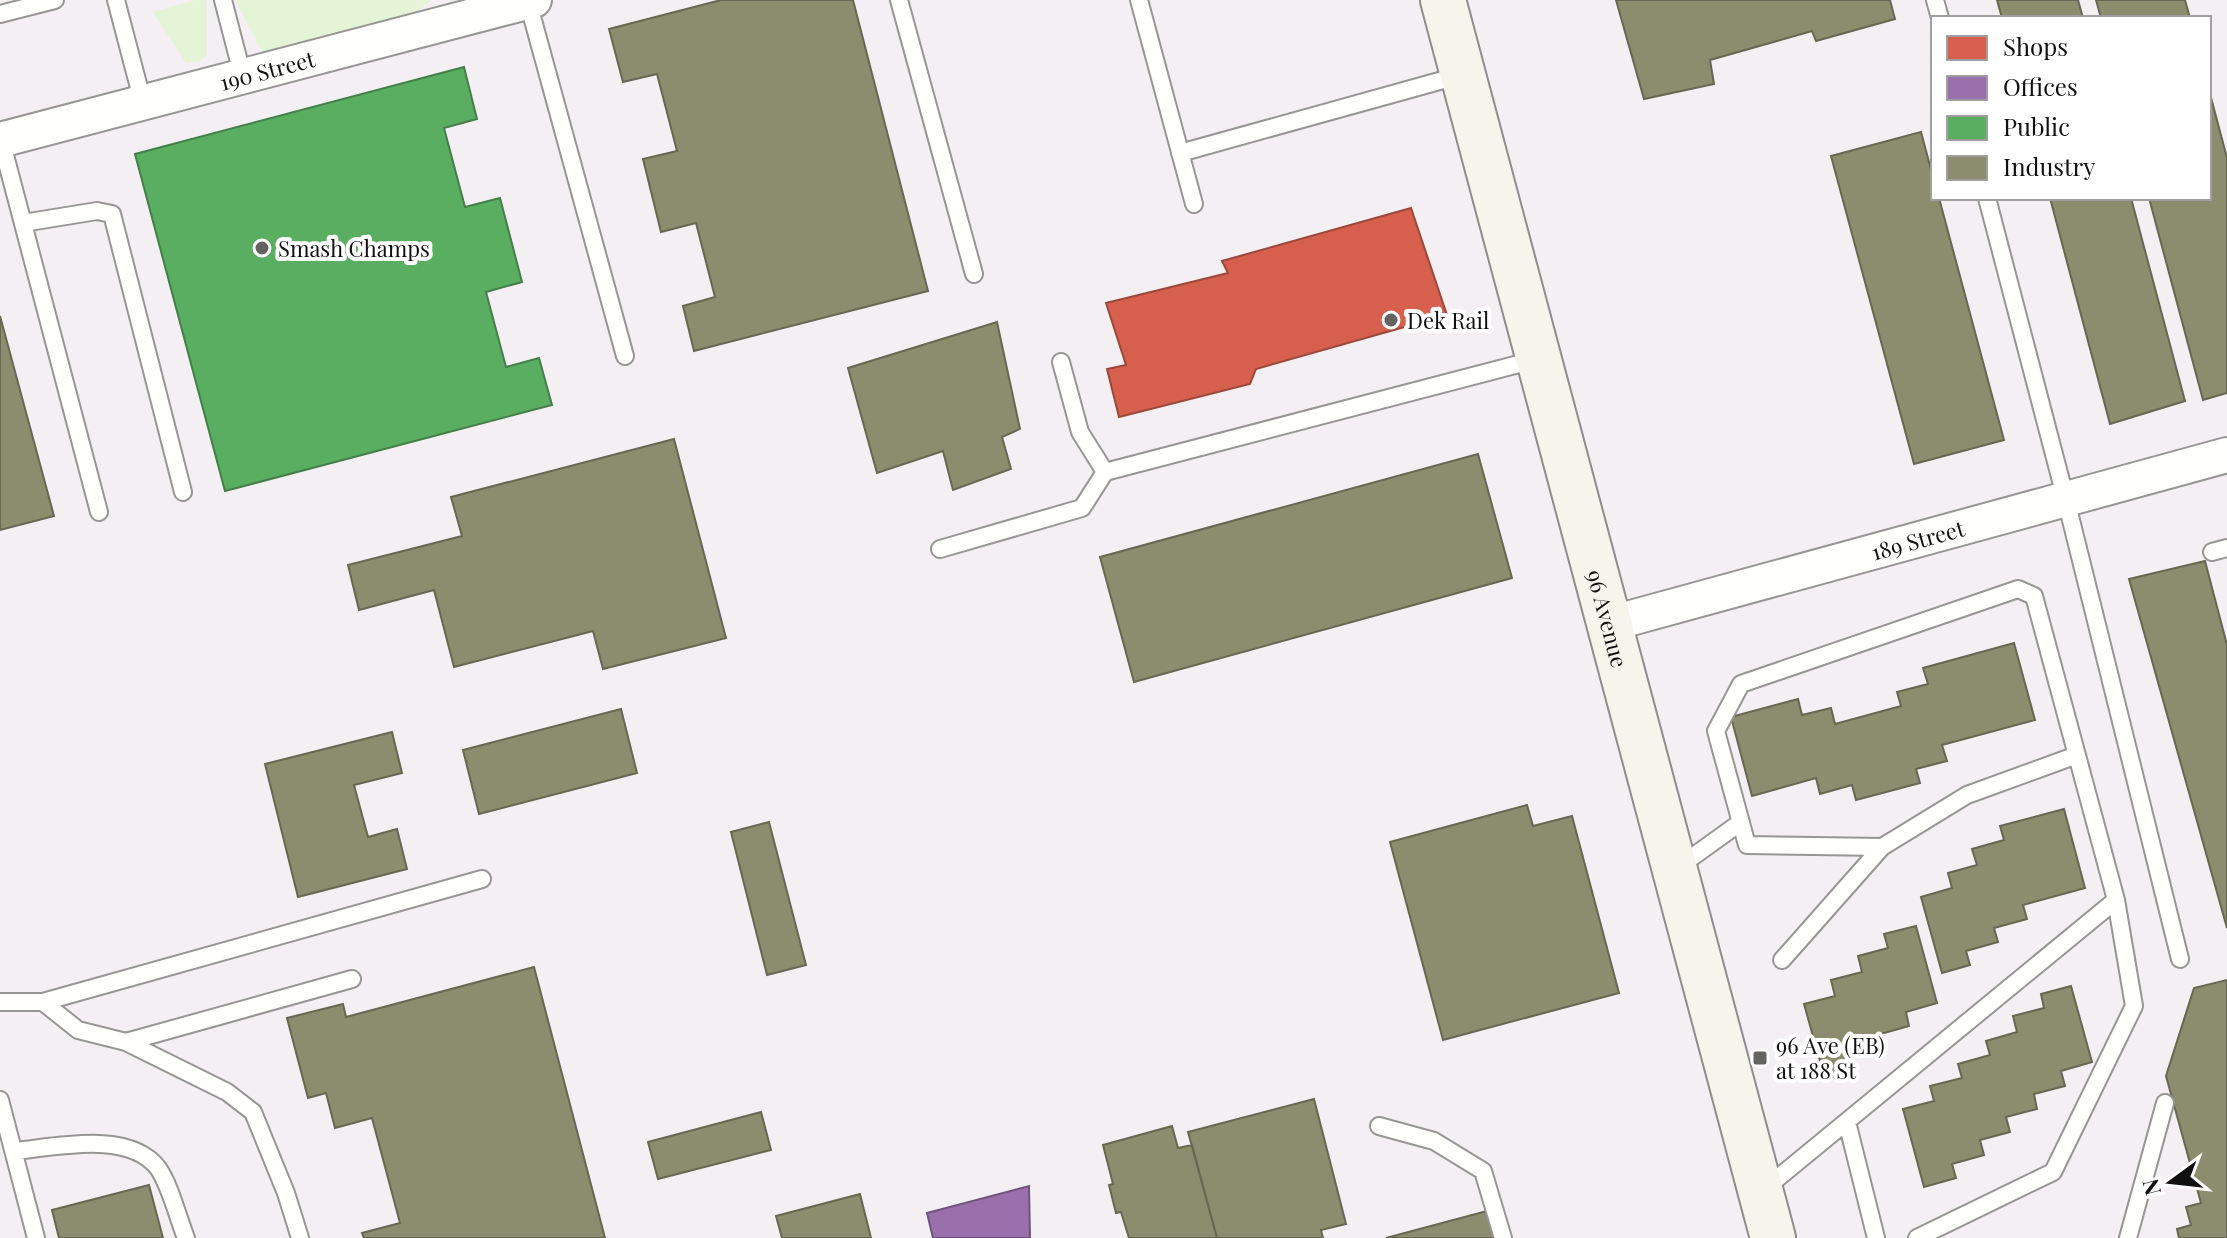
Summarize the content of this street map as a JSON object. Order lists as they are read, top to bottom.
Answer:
{
  "streets": {
    "main road": ["96 Avenue"],
    "street": ["190 Street", "189 Street"]
  },
  "crossings": [
    ["189 Street", "96 Avenue"]
  ],
  "places": {
    "other": ["Smash Champs", "Dek Rail"],
    "transit": ["96 Ave (EB) at 188 St"]
  },
  "legend": [
    "Shops",
    "Offices",
    "Public",
    "Industry"
  ],
  "north": "left"
}
